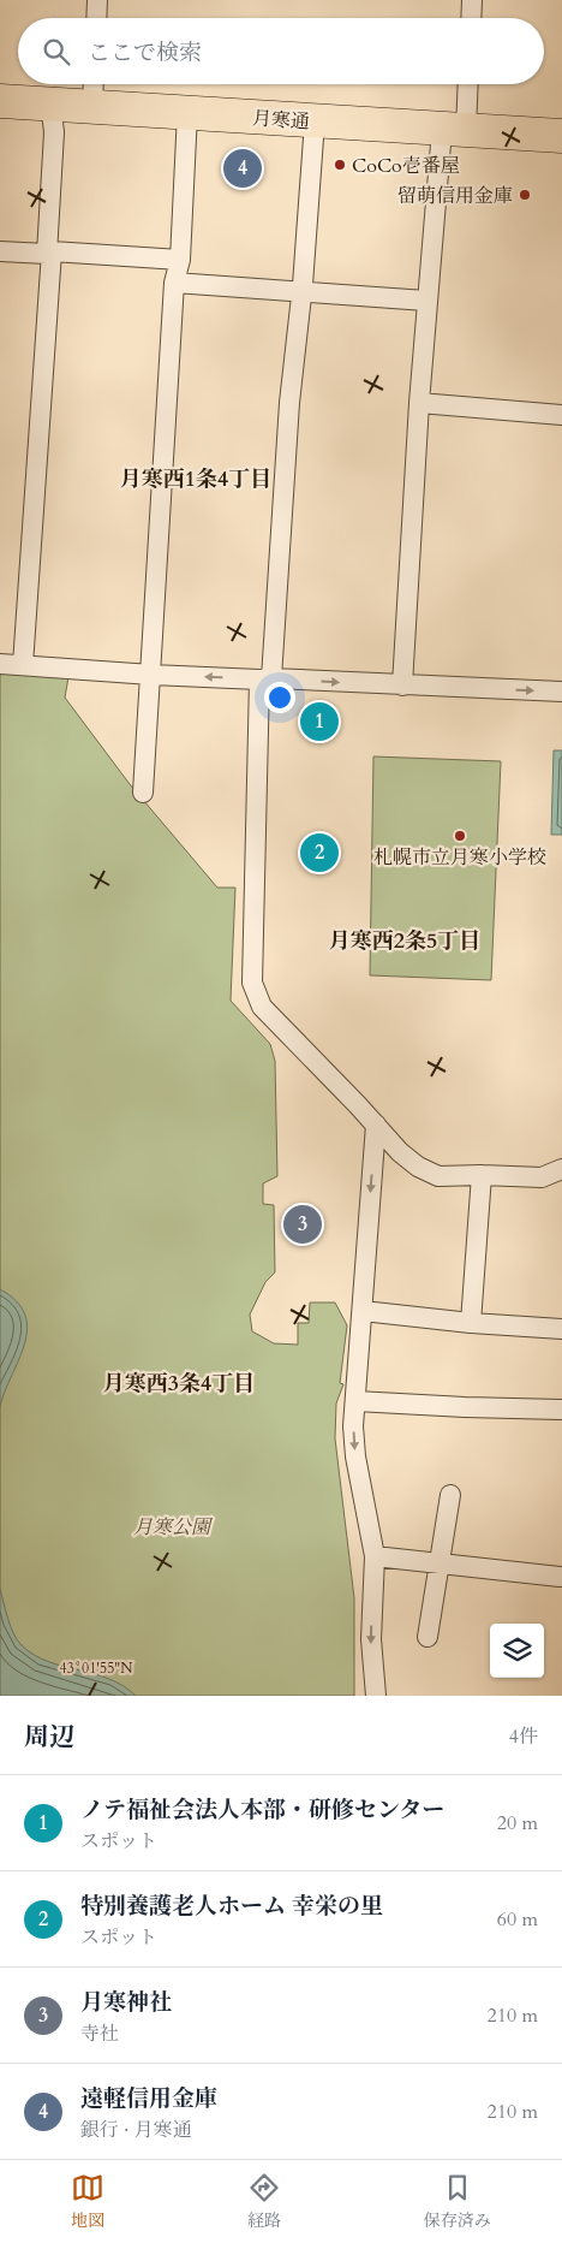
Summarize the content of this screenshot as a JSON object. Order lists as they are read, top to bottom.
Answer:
{
  "streets": {
    "highway": ["月寒通"]
  },
  "districts": ["月寒西1条4丁目", "月寒西2条5丁目", "月寒西3条4丁目"],
  "parks": ["月寒公園"],
  "places": ["CoCo壱番屋", "留萌信用金庫", "札幌市立月寒小学校"],
  "page": {
    "search": "ここで検索",
    "pins": [
      "4",
      "1",
      "2",
      "3"
    ],
    "heading": ["周辺", "4件"],
    "list": [
      {
        "mark": "1",
        "name": "ノテ福祉会法人本部・研修センター",
        "note": "スポット",
        "value": "20 m"
      },
      {
        "mark": "2",
        "name": "特別養護老人ホーム 幸栄の里",
        "note": "スポット",
        "value": "60 m"
      },
      {
        "mark": "3",
        "name": "月寒神社",
        "note": "寺社",
        "value": "210 m"
      },
      {
        "mark": "4",
        "name": "遠軽信用金庫",
        "note": "銀行 · 月寒通",
        "value": "210 m"
      }
    ],
    "nav": ["地図", "経路", "保存済み"]
  },
  "coordinates": ["43°01'55\"N"]
}
